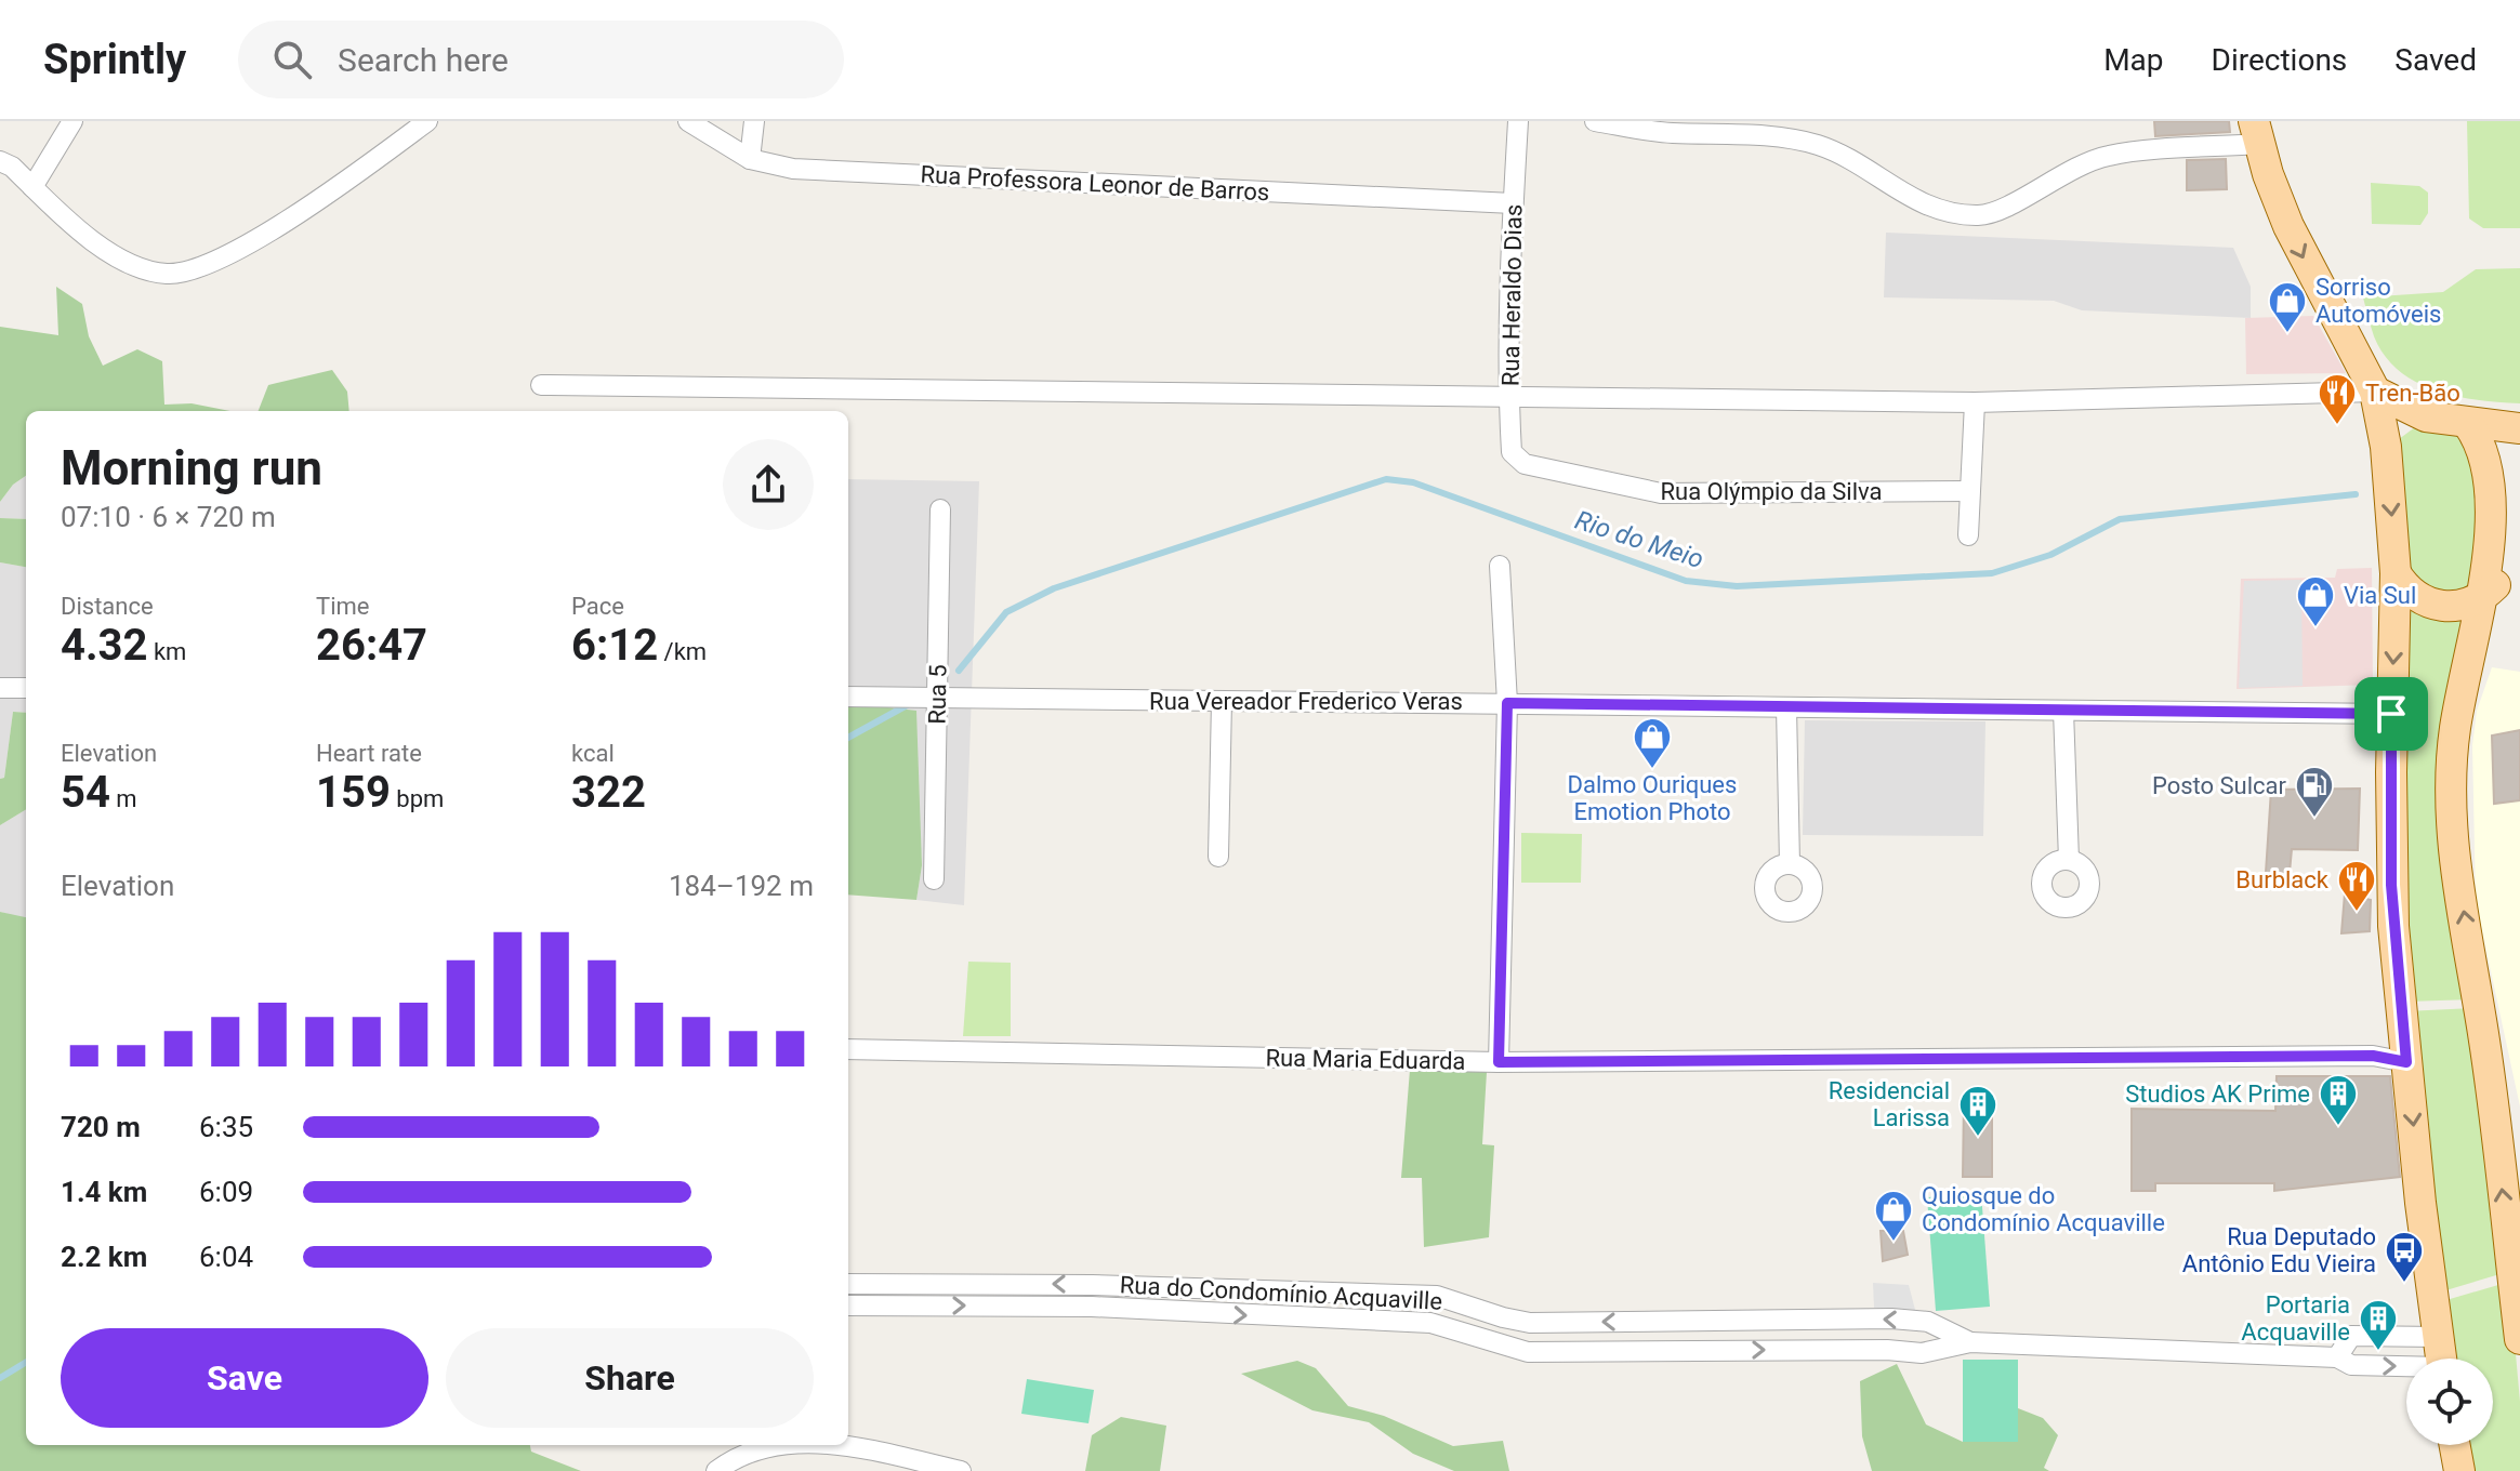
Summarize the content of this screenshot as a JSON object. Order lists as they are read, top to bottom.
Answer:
{
  "streets": {
    "street": [
      "Rua Professora Leonor de Barros",
      "Rua Heraldo Dias",
      "Rua Olýmpio da Silva",
      "Rua 5",
      "Rua Vereador Frederico Veras",
      "Rua Maria Eduarda",
      "Rua do Condomínio Acquaville"
    ]
  },
  "crossings": [
    ["Rua Professora Leonor de Barros", "Rua Heraldo Dias"],
    ["Rua Heraldo Dias", "Rua Olýmpio da Silva"],
    ["Rua 5", "Rua Vereador Frederico Veras"]
  ],
  "water": ["Rio do Meio"],
  "places": {
    "shop": [
      "Sorriso Automóveis",
      "Via Sul",
      "Dalmo Ouriques Emotion Photo",
      "Quiosque do Condomínio Acquaville"
    ],
    "restaurant": ["Tren-Bão", "Burblack"],
    "fuel station": ["Posto Sulcar"],
    "building": ["Studios AK Prime", "Residencial Larissa", "Portaria Acquaville"],
    "bus stop": ["Rua Deputado Antônio Edu Vieira"]
  },
  "page": {
    "header": "Sprintly",
    "search": "Search here",
    "nav": ["Map", "Directions", "Saved"],
    "heading": ["Morning run", "07:10 · 6 × 720 m"],
    "stats": [
      ["Distance", "4.32 km"],
      ["Time", "26:47"],
      ["Pace", "6:12 /km"],
      ["Elevation", "54 m"],
      ["Heart rate", "159 bpm"],
      ["kcal", "322"]
    ],
    "chart": ["Elevation", "184–192 m"],
    "list": [
      {
        "name": "720 m",
        "note": "6:35"
      },
      {
        "name": "1.4 km",
        "note": "6:09"
      },
      {
        "name": "2.2 km",
        "note": "6:04"
      }
    ],
    "buttons": ["Save", "Share"]
  }
}
